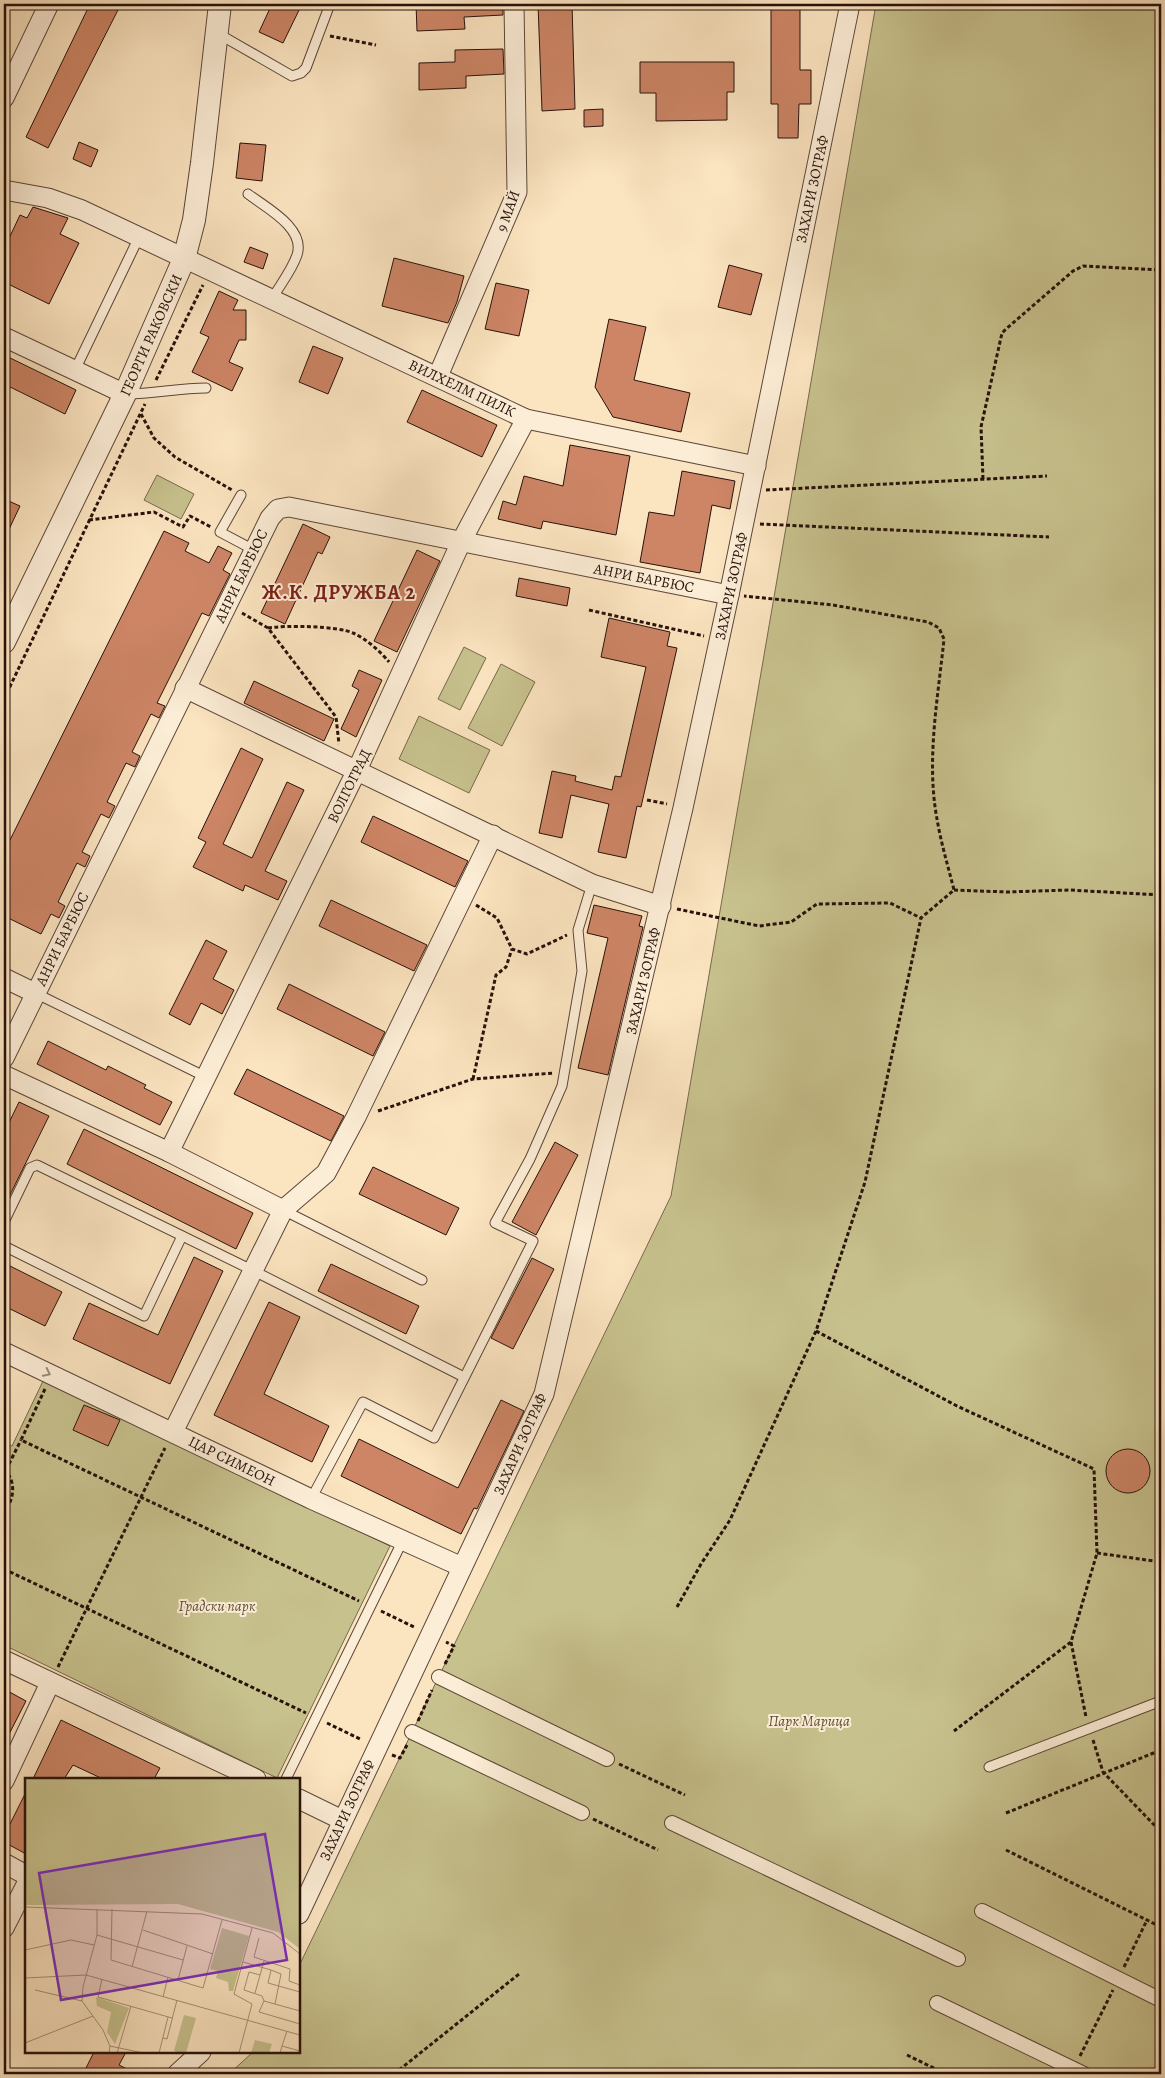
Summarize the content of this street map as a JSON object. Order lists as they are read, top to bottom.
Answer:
{
  "streets": {
    "street": [
      "ЗАХАРИ ЗОГРАФ",
      "9 МАЙ",
      "ГЕОРГИ РАКОВСКИ",
      "ВИЛХЕЛМ ПИЛК",
      "АНРИ БАРБЮС",
      "ВОЛГОГРАД",
      "ЦАР СИМЕОН"
    ]
  },
  "crossings": [
    ["ЗАХАРИ ЗОГРАФ", "ВИЛХЕЛМ ПИЛК"],
    ["ЗАХАРИ ЗОГРАФ", "АНРИ БАРБЮС"],
    ["ЗАХАРИ ЗОГРАФ", "ЦАР СИМЕОН"],
    ["9 МАЙ", "ВИЛХЕЛМ ПИЛК"],
    ["ГЕОРГИ РАКОВСКИ", "ВИЛХЕЛМ ПИЛК"],
    ["ВИЛХЕЛМ ПИЛК", "ВОЛГОГРАД"],
    ["АНРИ БАРБЮС", "ВОЛГОГРАД"]
  ],
  "districts": ["Ж.К. ДРУЖБА 2"],
  "parks": ["Градски парк", "Парк Марица"]
}
